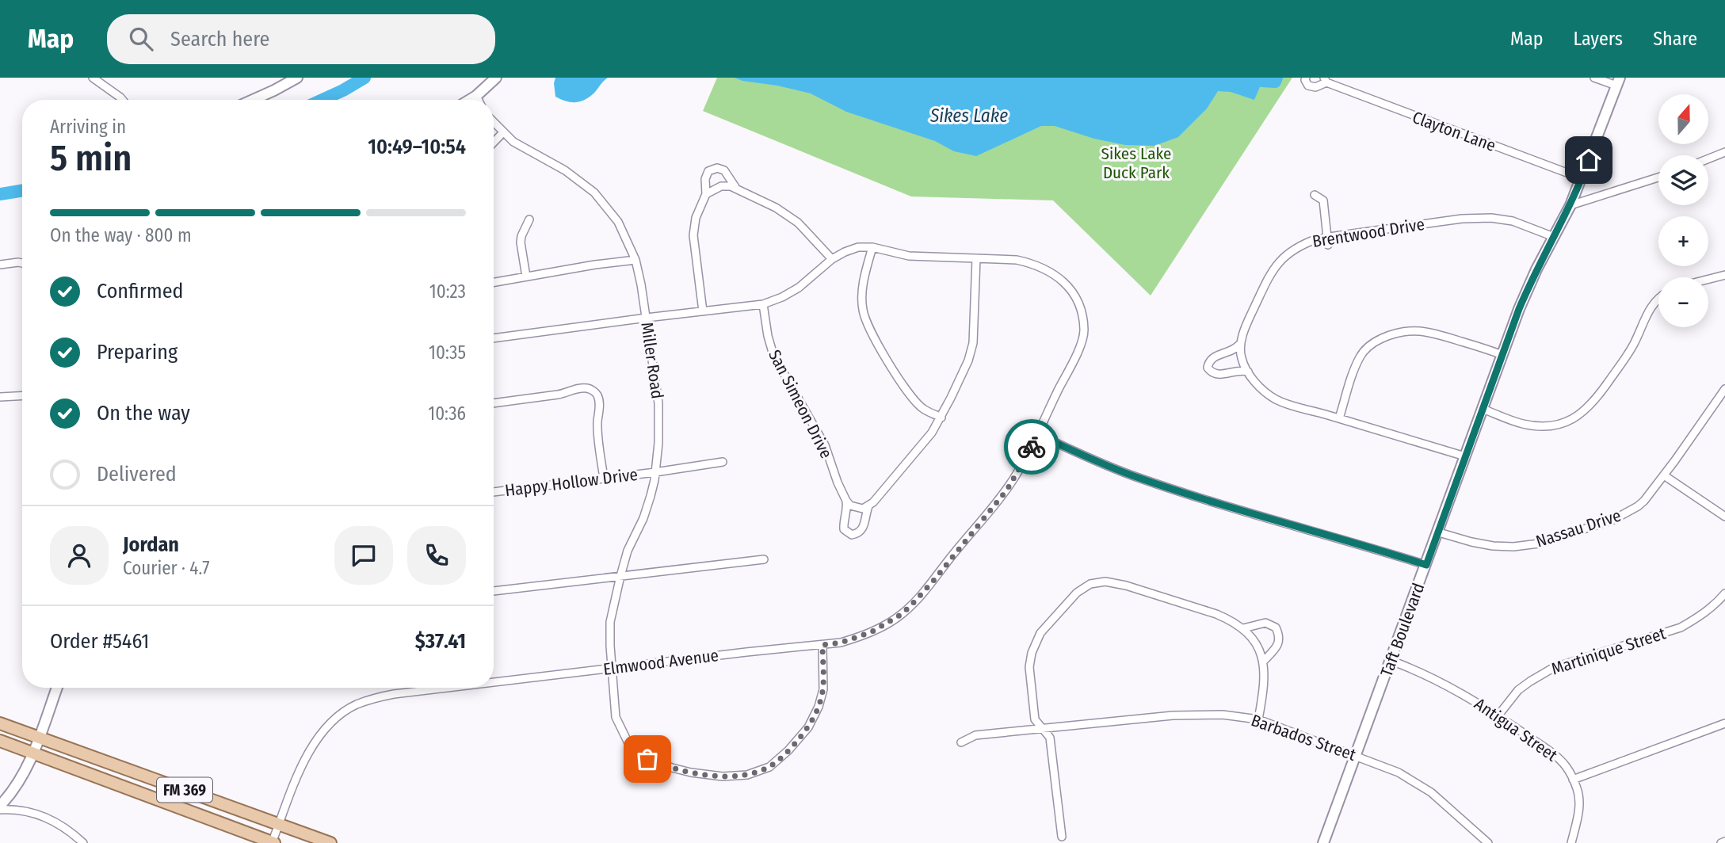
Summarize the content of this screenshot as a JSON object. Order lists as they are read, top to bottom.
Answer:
{
  "streets": {
    "main road": ["FM 369"],
    "street": [
      "Clayton Lane",
      "Brentwood Drive",
      "Miller Road",
      "San Simeon Drive",
      "Happy Hollow Drive",
      "Nassau Drive",
      "Taft Boulevard",
      "Martinique Street",
      "Elmwood Avenue",
      "Antigua Street",
      "Barbados Street"
    ]
  },
  "crossings": [
    ["Clayton Lane", "Taft Boulevard"],
    ["Brentwood Drive", "Taft Boulevard"],
    ["Miller Road", "Happy Hollow Drive"],
    ["Miller Road", "Elmwood Avenue"],
    ["San Simeon Drive", "Elmwood Avenue"],
    ["Nassau Drive", "Taft Boulevard"],
    ["Taft Boulevard", "Antigua Street"],
    ["Taft Boulevard", "Barbados Street"],
    ["Martinique Street", "Antigua Street"],
    ["Elmwood Avenue", "FM 369"]
  ],
  "water": ["Sikes Lake"],
  "parks": ["Sikes Lake Duck Park"],
  "north": "top",
  "page": {
    "header": "Map",
    "search": "Search here",
    "nav": ["Map", "Layers", "Share"],
    "map_buttons": ["+", "−"],
    "heading": ["5 min", "Arriving in", "10:49–10:54"],
    "panel": [
      "Jordan",
      "Courier · 4.7",
      "Order #5461",
      "$37.41"
    ],
    "bar": "On the way · 800 m",
    "list": [
      ["Confirmed", "10:23"],
      ["Preparing", "10:35"],
      ["On the way", "10:36"],
      "Delivered"
    ]
  }
}
